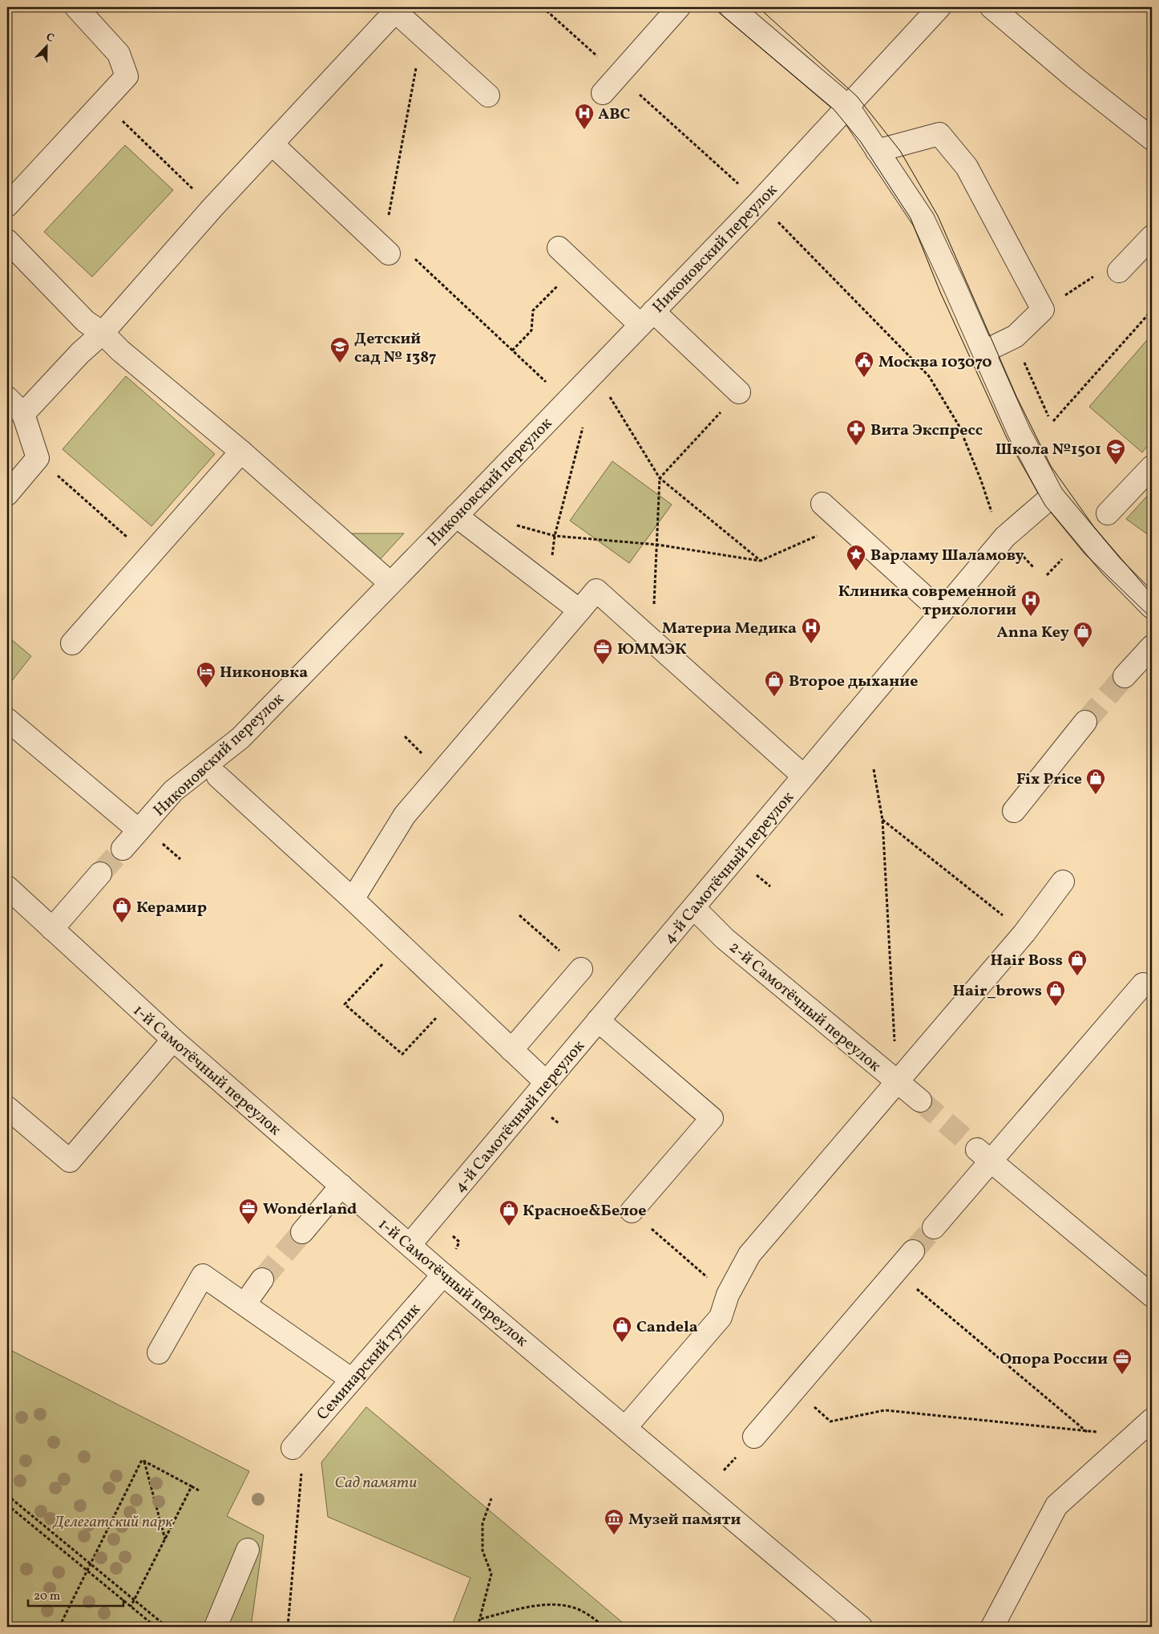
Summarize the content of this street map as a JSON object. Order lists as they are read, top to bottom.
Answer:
{
  "streets": {
    "street": [
      "Никоновский переулок",
      "4-й Самотёчный переулок",
      "2-й Самотёчный переулок",
      "1-й Самотёчный переулок",
      "Семинарский тупик"
    ]
  },
  "crossings": [
    ["4-й Самотёчный переулок", "2-й Самотёчный переулок"],
    ["4-й Самотёчный переулок", "1-й Самотёчный переулок"],
    ["1-й Самотёчный переулок", "Семинарский тупик"]
  ],
  "parks": ["Сад памяти", "Делегатский парк"],
  "places": {
    "hospital": ["ABC", "Клиника современной трихологии", "Материа Медика"],
    "school or university": ["Детский сад № 1387", "Школа №1501"],
    "public building": ["Москва 103070"],
    "pharmacy": ["Вита Экспресс"],
    "place": ["Варламу Шаламову"],
    "shop": [
      "Anna Key",
      "Второе дыхание",
      "Fix Price",
      "Керамир",
      "Hair Boss",
      "Hair_brows",
      "Красное&Белое",
      "Candela"
    ],
    "office": ["ЮММЭК", "Wonderland", "Опора России"],
    "hotel": ["Никоновка"],
    "museum": ["Музей памяти"]
  },
  "scale_bar": "20 m",
  "north": "top"
}
